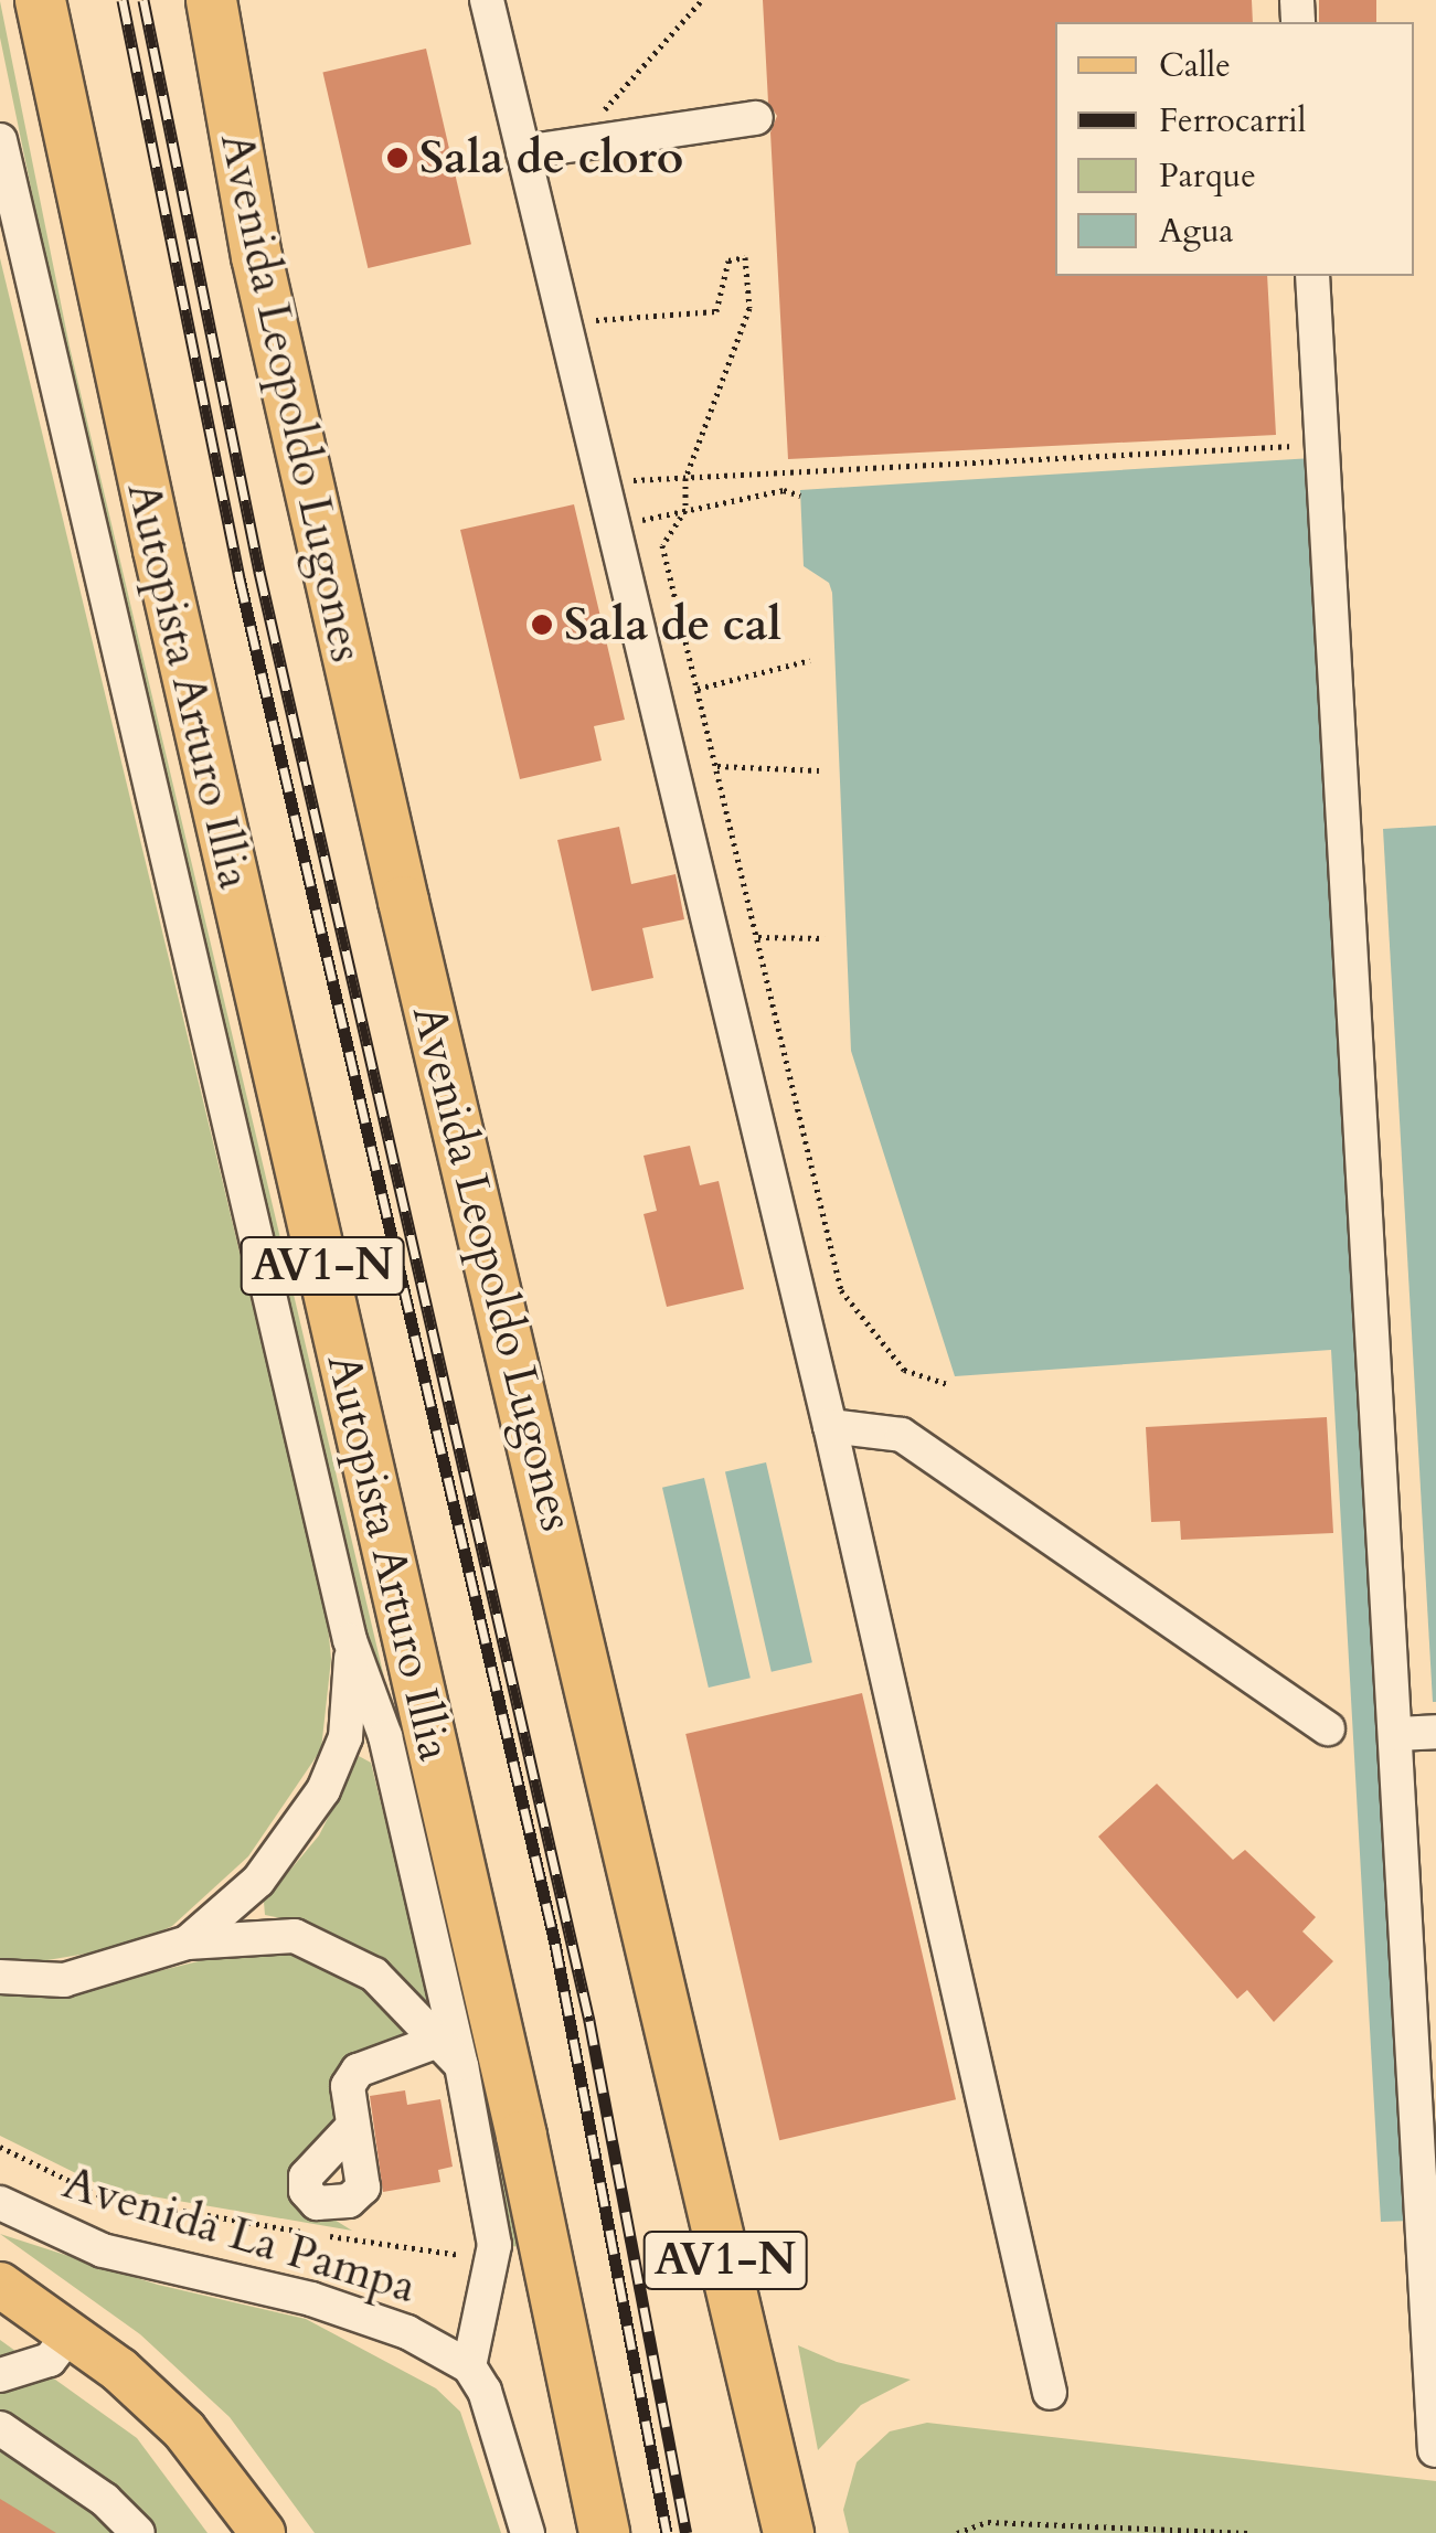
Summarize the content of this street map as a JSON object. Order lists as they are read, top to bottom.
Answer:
{
  "streets": {
    "highway": ["Avenida Leopoldo Lugones", "Autopista Arturo Illia", "AV1-N"],
    "street": ["Avenida La Pampa"]
  },
  "places": ["Sala de cloro", "Sala de cal"],
  "legend": [
    "Calle",
    "Ferrocarril",
    "Parque",
    "Agua"
  ]
}
